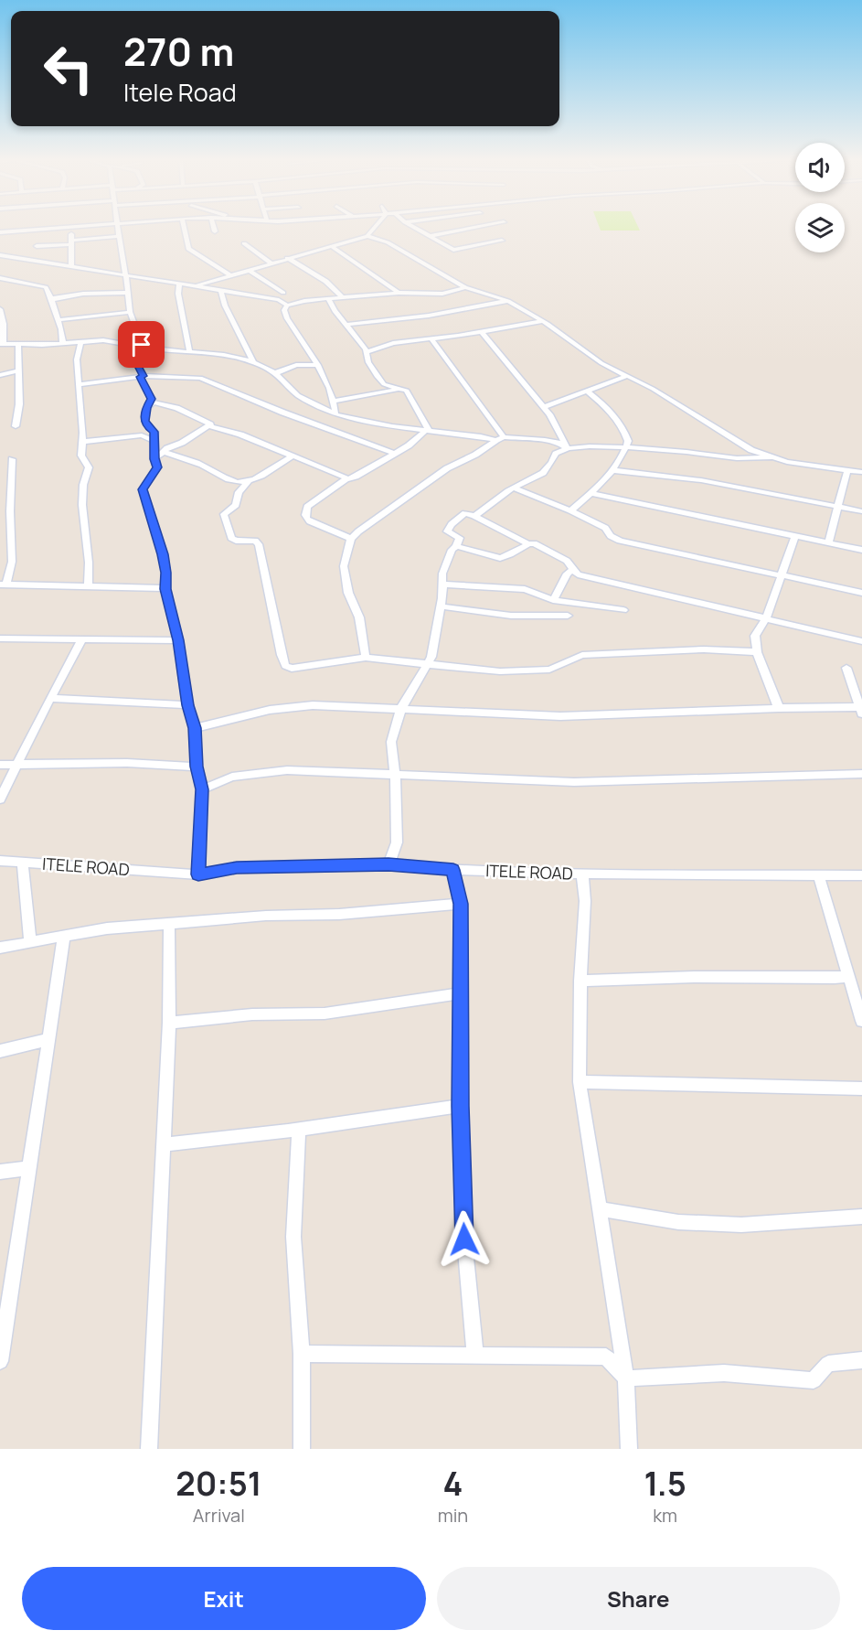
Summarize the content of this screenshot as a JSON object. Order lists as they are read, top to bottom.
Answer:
{
  "streets": {
    "street": ["ITELE ROAD"]
  },
  "page": {
    "turn": ["270 m", "Itele Road"],
    "eta": [
      "20:51",
      "Arrival",
      "4",
      "min",
      "1.5",
      "km"
    ],
    "buttons": ["Exit", "Share"]
  }
}
